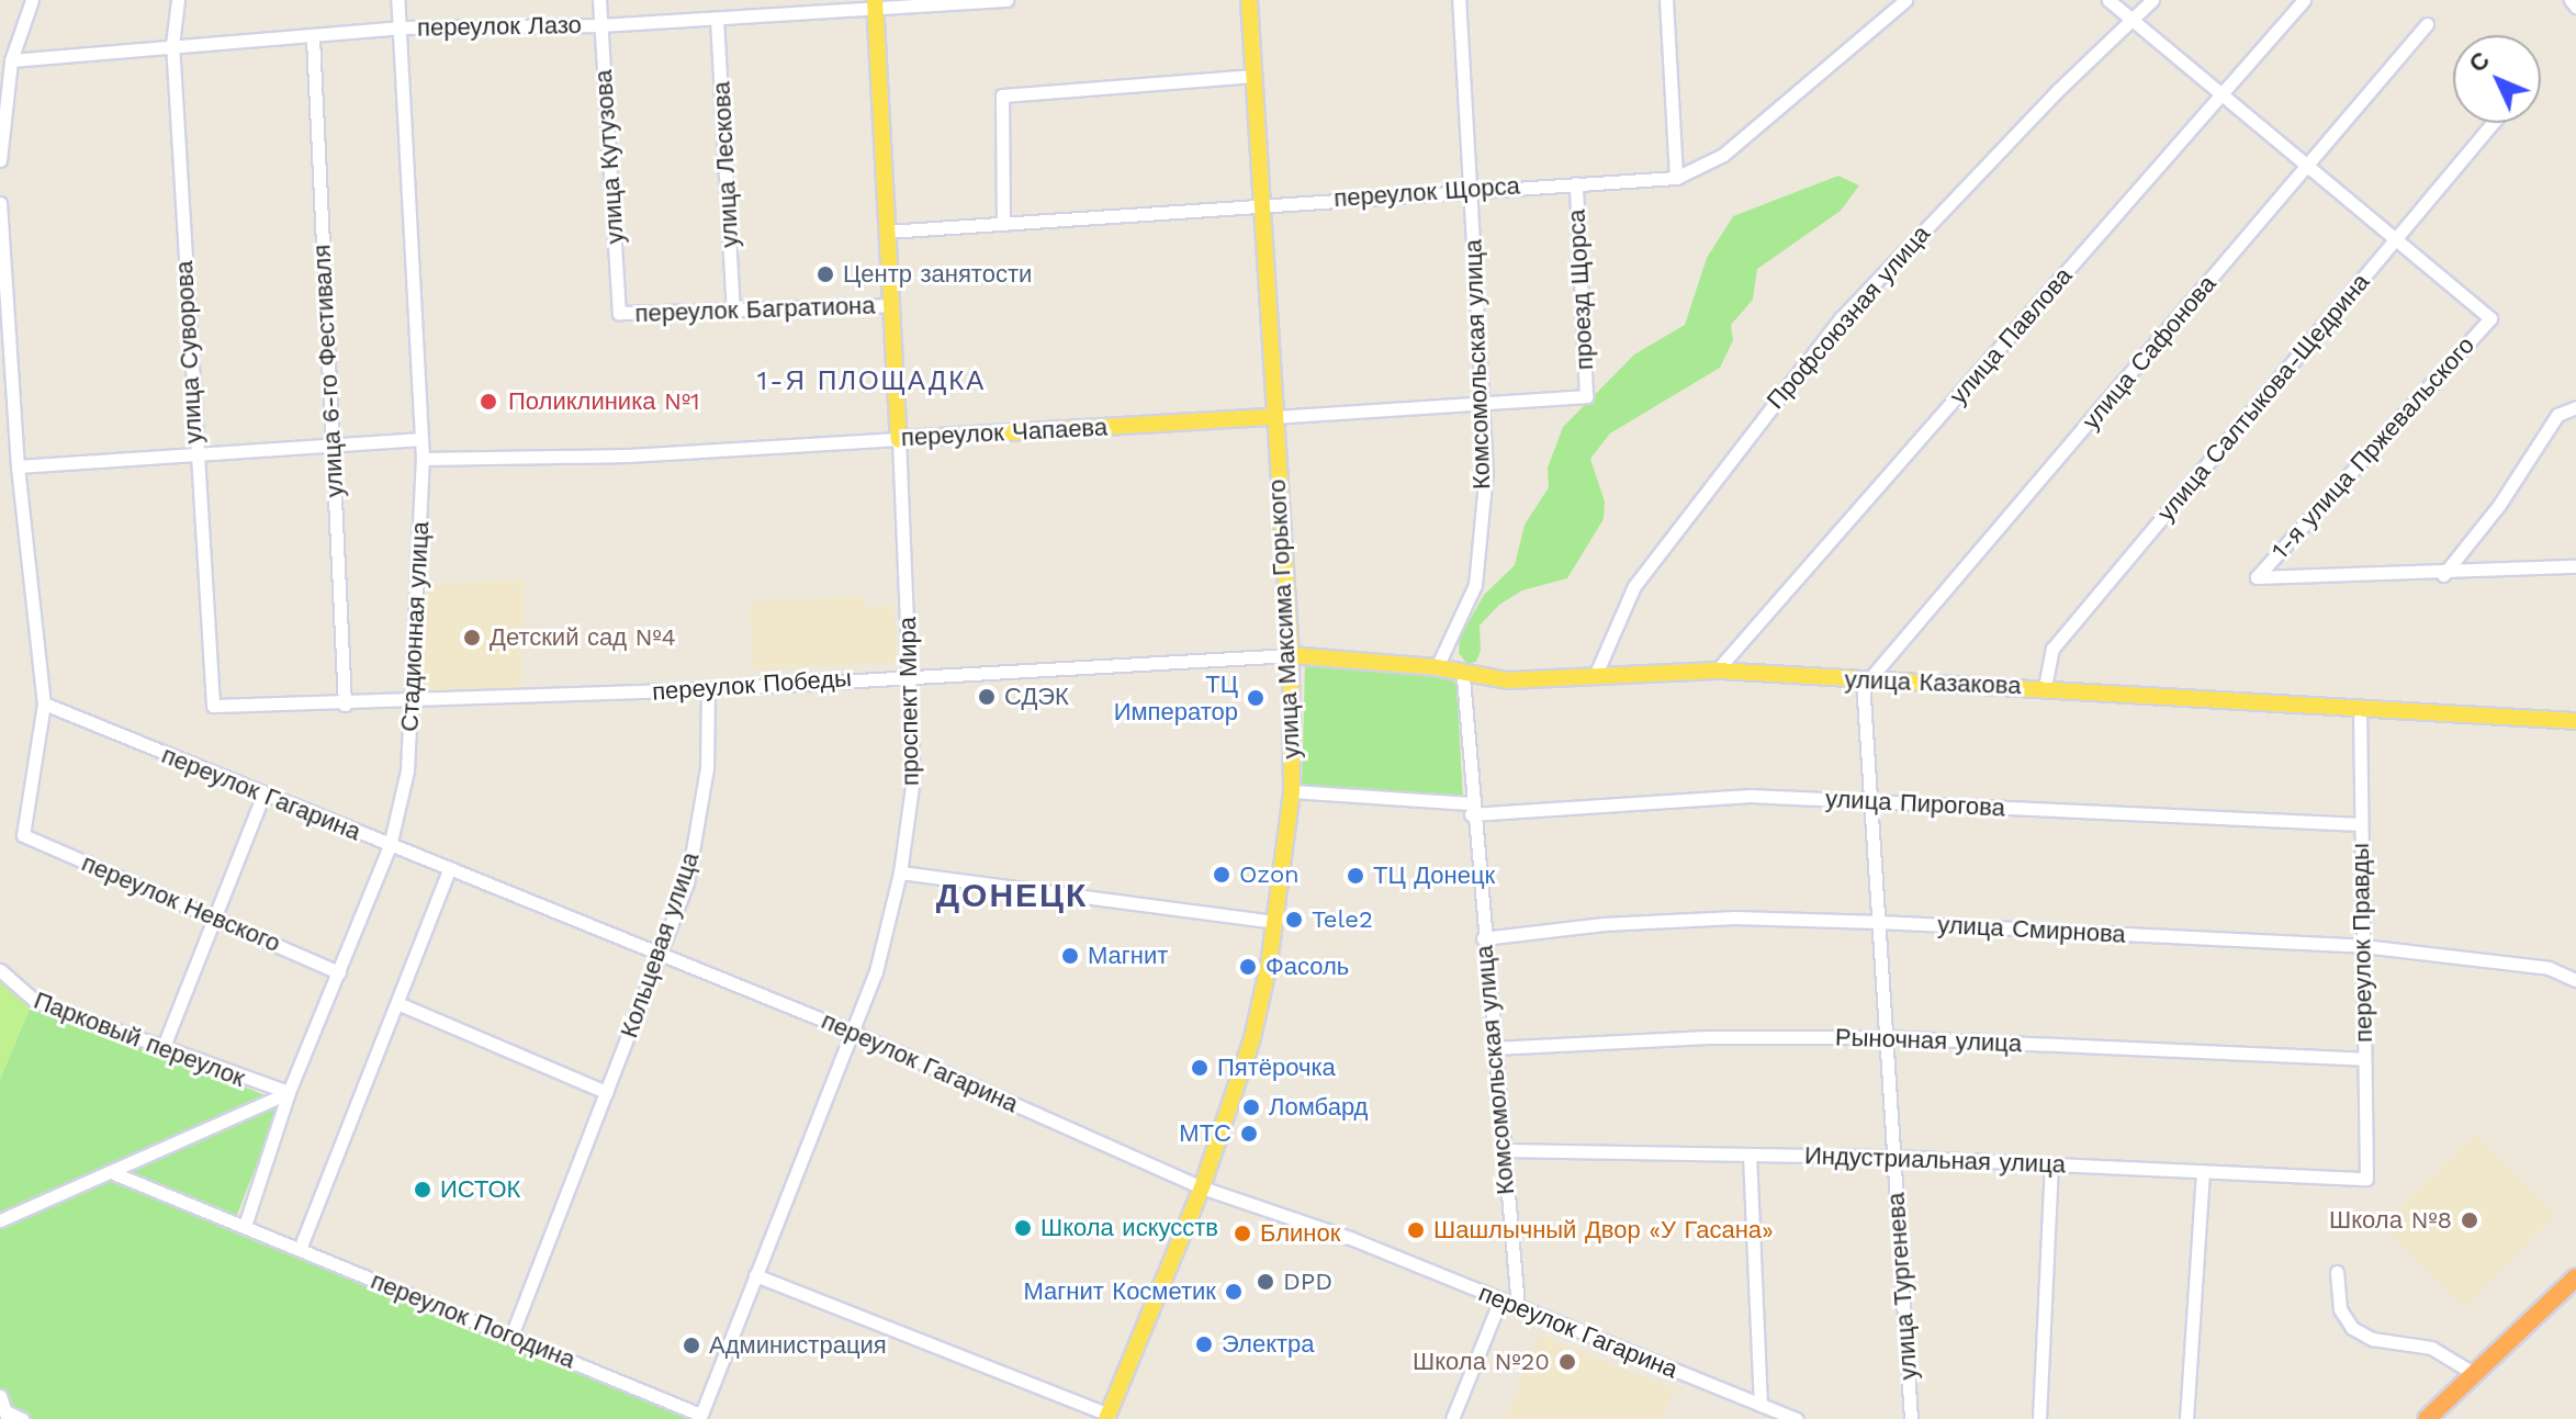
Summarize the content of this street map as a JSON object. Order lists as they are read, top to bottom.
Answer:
{
  "streets": {
    "main road": [
      "переулок Чапаева",
      "улица Максима Горького",
      "улица Казакова",
      "проспект Мира"
    ],
    "street": [
      "переулок Лазо",
      "улица Кутузова",
      "улица Лескова",
      "переулок Щорса",
      "проезд Щорса",
      "переулок Багратиона",
      "Профсоюзная улица",
      "улица Павлова",
      "улица Суворова",
      "улица Сафонова",
      "Комсомольская улица",
      "улица 6-го Фестиваля",
      "улица Салтыкова-Щедрина",
      "1-я улица Пржевальского",
      "Стадионная улица",
      "переулок Победы",
      "переулок Гагарина",
      "улица Пирогова",
      "переулок Невского",
      "улица Смирнова",
      "переулок Правды",
      "Кольцевая улица",
      "Парковый переулок",
      "Рыночная улица",
      "Индустриальная улица",
      "улица Тургенева",
      "переулок Погодина"
    ]
  },
  "crossings": [
    ["переулок Лазо", "улица Кутузова"],
    ["переулок Лазо", "улица Лескова"],
    ["переулок Лазо", "улица Суворова"],
    ["переулок Лазо", "улица 6-го Фестиваля"],
    ["переулок Лазо", "Стадионная улица"],
    ["переулок Лазо", "проспект Мира"],
    ["улица Кутузова", "переулок Багратиона"],
    ["улица Лескова", "переулок Багратиона"],
    ["переулок Щорса", "проезд Щорса"],
    ["переулок Щорса", "Комсомольская улица"],
    ["переулок Щорса", "улица Максима Горького"],
    ["переулок Щорса", "проспект Мира"],
    ["проезд Щорса", "переулок Чапаева"],
    ["переулок Багратиона", "проспект Мира"],
    ["Профсоюзная улица", "улица Казакова"],
    ["улица Павлова", "улица Казакова"],
    ["улица Суворова", "переулок Победы"],
    ["улица Сафонова", "улица Казакова"],
    ["улица Сафонова", "улица Тургенева"],
    ["Комсомольская улица", "переулок Чапаева"],
    ["Комсомольская улица", "улица Казакова"],
    ["Комсомольская улица", "переулок Гагарина"],
    ["Комсомольская улица", "улица Пирогова"],
    ["Комсомольская улица", "улица Смирнова"],
    ["Комсомольская улица", "Рыночная улица"],
    ["Комсомольская улица", "Индустриальная улица"],
    ["улица 6-го Фестиваля", "переулок Победы"],
    ["улица Салтыкова-Щедрина", "1-я улица Пржевальского"],
    ["улица Салтыкова-Щедрина", "улица Казакова"],
    ["переулок Чапаева", "улица Максима Горького"],
    ["переулок Чапаева", "Стадионная улица"],
    ["переулок Чапаева", "проспект Мира"],
    ["улица Максима Горького", "улица Казакова"],
    ["улица Максима Горького", "переулок Победы"],
    ["улица Максима Горького", "переулок Гагарина"],
    ["улица Максима Горького", "улица Пирогова"],
    ["Стадионная улица", "переулок Победы"],
    ["Стадионная улица", "переулок Гагарина"],
    ["Стадионная улица", "переулок Невского"],
    ["Стадионная улица", "Парковый переулок"],
    ["Стадионная улица", "переулок Погодина"],
    ["улица Казакова", "переулок Победы"],
    ["улица Казакова", "переулок Правды"],
    ["улица Казакова", "улица Тургенева"],
    ["переулок Победы", "проспект Мира"],
    ["переулок Победы", "Кольцевая улица"],
    ["проспект Мира", "переулок Гагарина"],
    ["проспект Мира", "переулок Погодина"],
    ["переулок Гагарина", "переулок Невского"],
    ["переулок Гагарина", "Кольцевая улица"],
    ["улица Пирогова", "переулок Правды"],
    ["улица Пирогова", "улица Тургенева"],
    ["улица Смирнова", "переулок Правды"],
    ["улица Смирнова", "улица Тургенева"],
    ["переулок Правды", "Рыночная улица"],
    ["переулок Правды", "Индустриальная улица"],
    ["Кольцевая улица", "переулок Погодина"],
    ["Рыночная улица", "улица Тургенева"],
    ["Индустриальная улица", "улица Тургенева"]
  ],
  "districts": ["1-Я ПЛОЩАДКА", "ДОНЕЦК"],
  "places": [
    "Центр занятости",
    "Поликлиника №1",
    "Детский сад №4",
    "СДЭК",
    "ТЦ Император",
    "Ozon",
    "ТЦ Донецк",
    "Tele2",
    "Магнит",
    "Фасоль",
    "Пятёрочка",
    "Ломбард",
    "МТС",
    "ИСТОК",
    "Школа №8",
    "Школа искусств",
    "Шашлычный Двор «У Гасана»",
    "Блинок",
    "DPD",
    "Магнит Косметик",
    "Электра",
    "Администрация",
    "Школа №20"
  ],
  "north": "top left"
}
